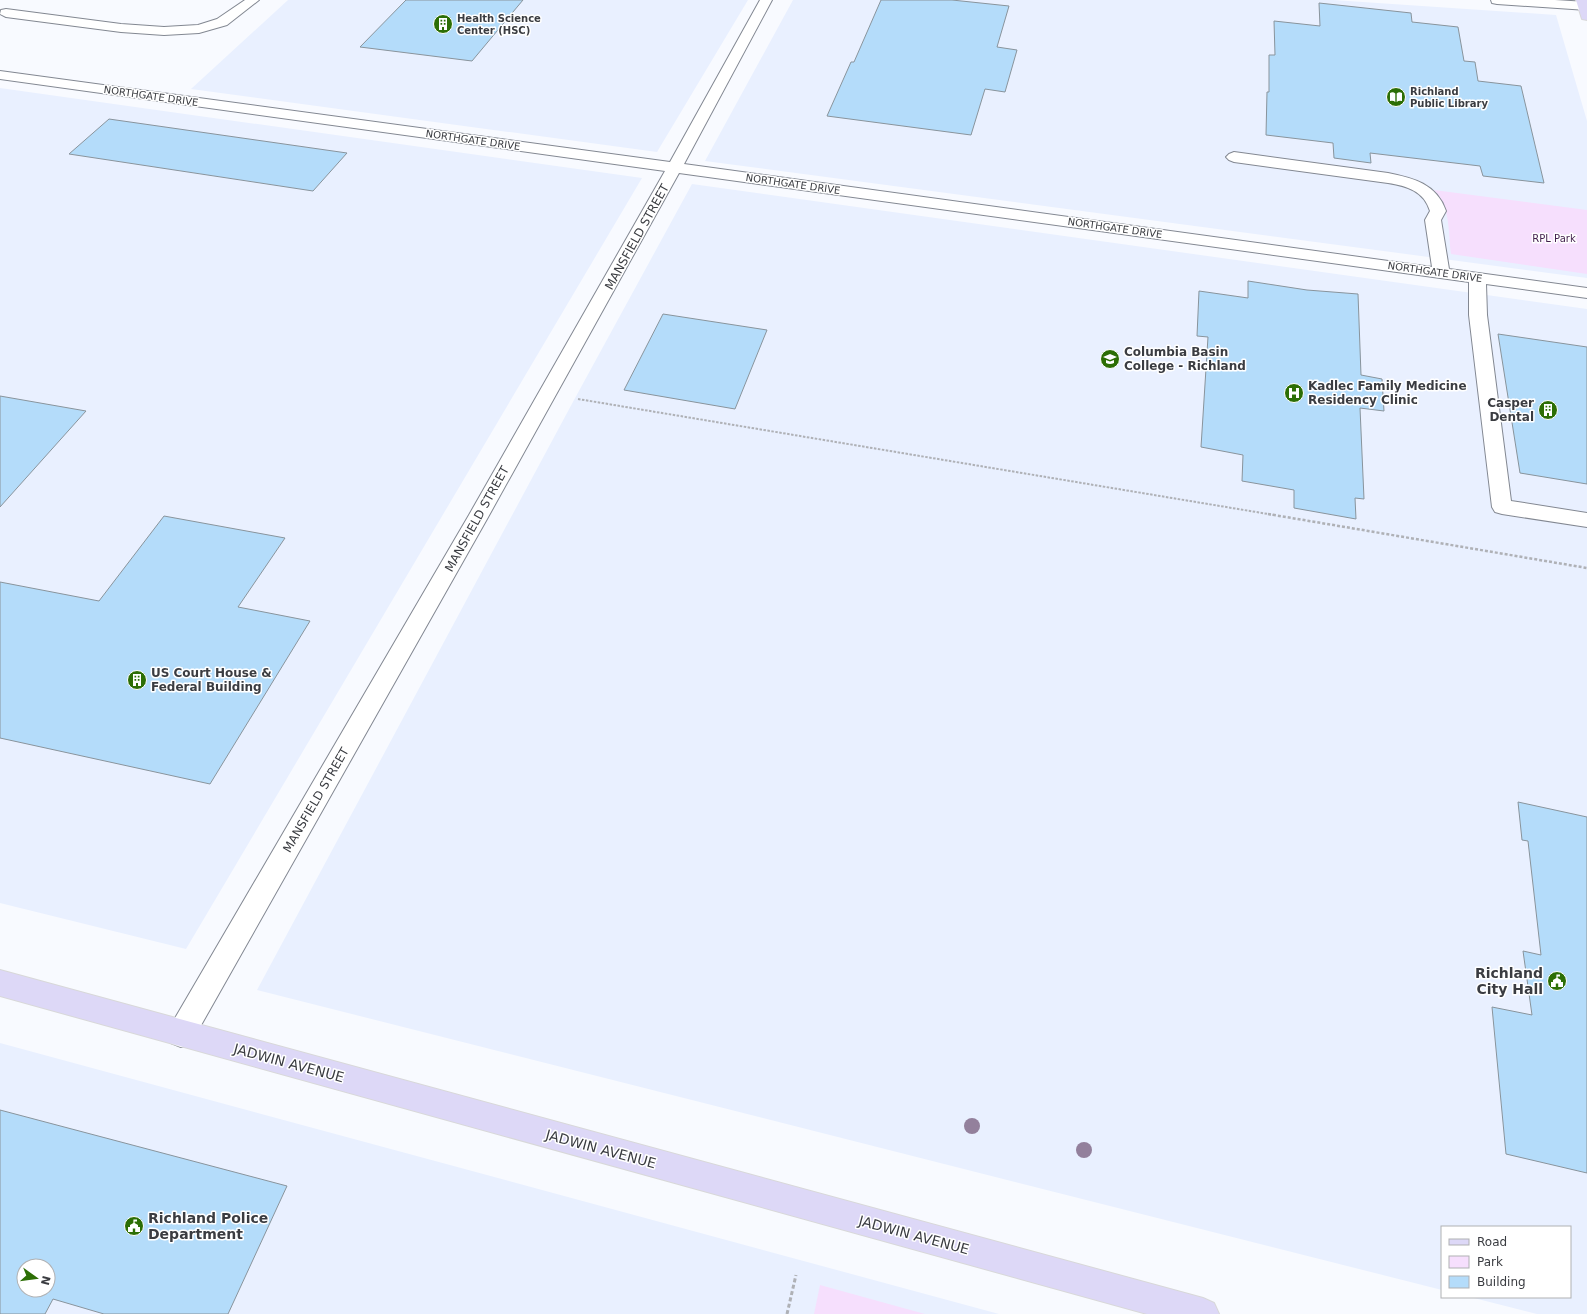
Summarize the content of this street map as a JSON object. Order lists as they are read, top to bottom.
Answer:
{
  "streets": {
    "main road": ["JADWIN AVENUE"],
    "street": ["NORTHGATE DRIVE", "MANSFIELD STREET"]
  },
  "crossings": [
    ["NORTHGATE DRIVE", "MANSFIELD STREET"],
    ["MANSFIELD STREET", "JADWIN AVENUE"]
  ],
  "parks": ["RPL Park"],
  "places": {
    "building": ["Health Science Center (HSC)", "Casper Dental", "US Court House & Federal Building"],
    "library": ["Richland Public Library"],
    "school or university": ["Columbia Basin College - Richland"],
    "hospital": ["Kadlec Family Medicine Residency Clinic"],
    "public building": ["Richland City Hall", "Richland Police Department"]
  },
  "legend": ["Road", "Park", "Building"],
  "north": "right"
}
